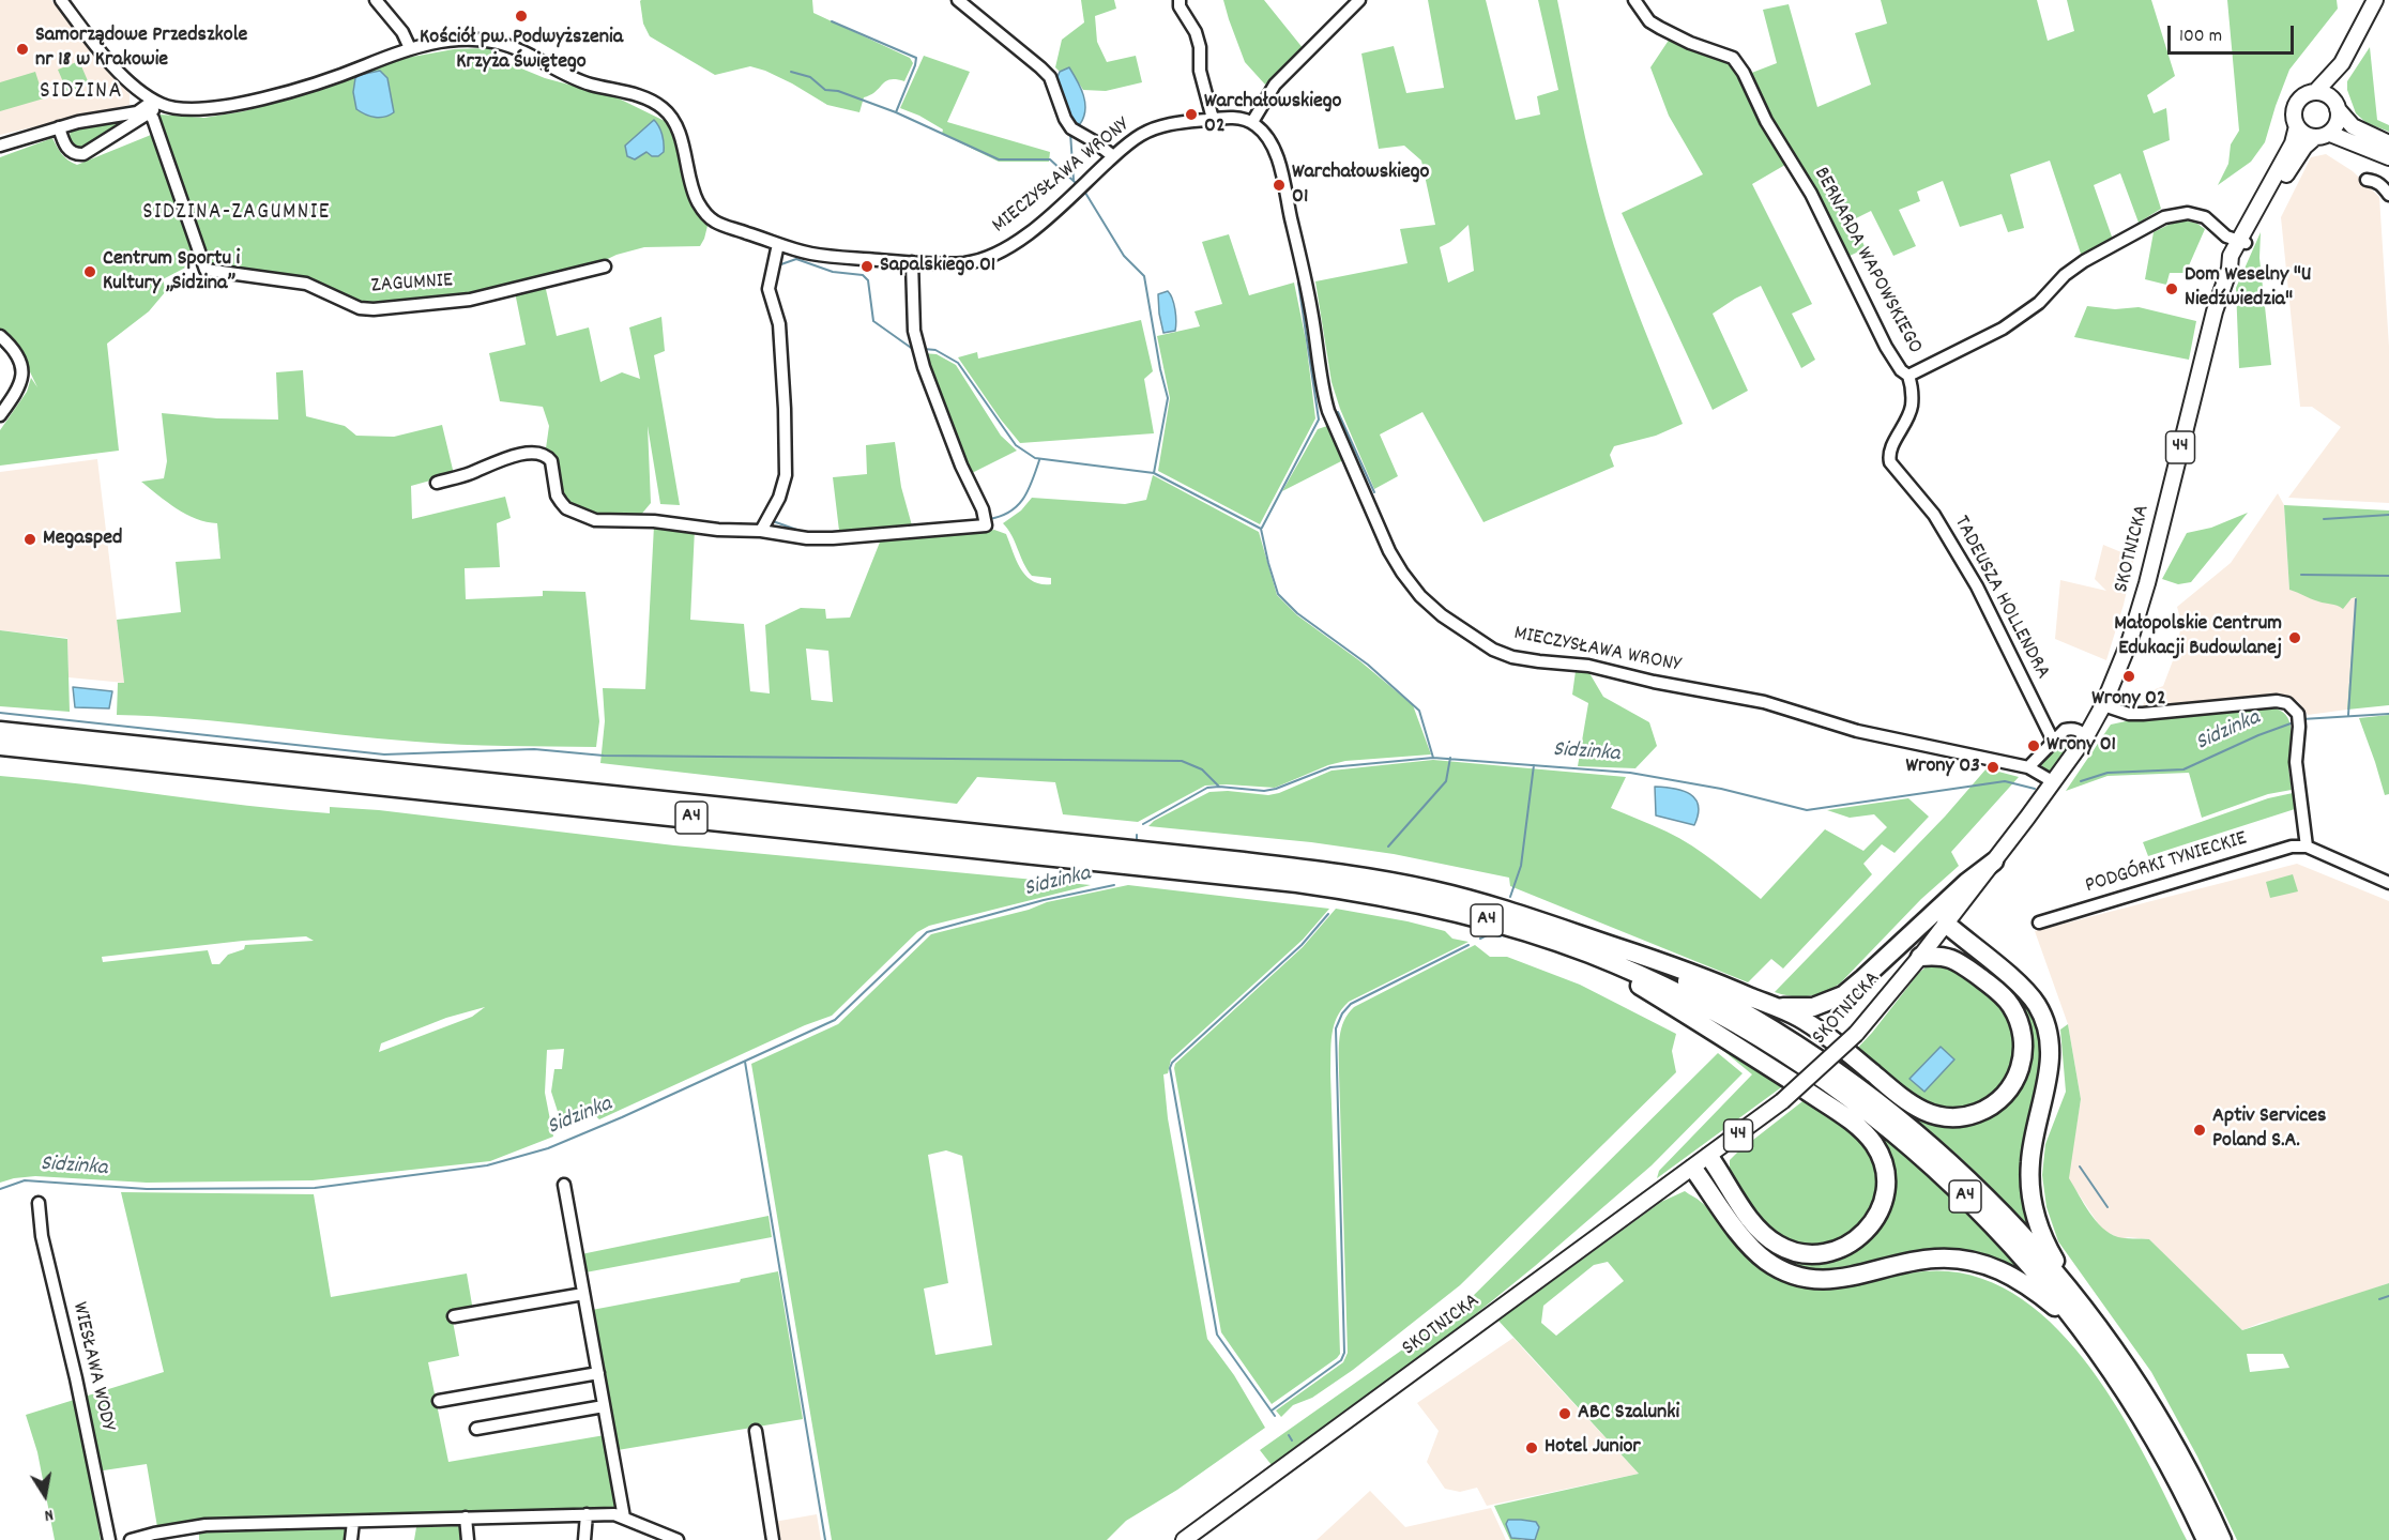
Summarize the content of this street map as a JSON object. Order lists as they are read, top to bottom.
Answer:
{
  "streets": {
    "highway": ["A4"],
    "main road": ["44", "SKOTNICKA"],
    "street": [
      "MIECZYSŁAWA WRONY",
      "BERNARDA WAPOWSKIEGO",
      "ZAGUMNIE",
      "TADEUSZA HOLLENDRA",
      "PODGÓRKI TYNIECKIE",
      "WIESŁAWA WODY"
    ]
  },
  "crossings": [
    ["MIECZYSŁAWA WRONY", "ZAGUMNIE"],
    ["MIECZYSŁAWA WRONY", "SKOTNICKA"],
    ["BERNARDA WAPOWSKIEGO", "SKOTNICKA"],
    ["BERNARDA WAPOWSKIEGO", "TADEUSZA HOLLENDRA"],
    ["44", "SKOTNICKA"]
  ],
  "districts": ["SIDZINA", "SIDZINA-ZAGUMNIE"],
  "water": ["Sidzinka"],
  "places": [
    "Kościół pw. Podwyższenia Krzyża Świętego",
    "Samorządowe Przedszkole nr 18 w Krakowie",
    "Warchałowskiego 02",
    "Warchałowskiego 01",
    "Sapalskiego 01",
    "Centrum Sportu i Kultury „Sidzina”",
    "Dom Weselny \"U Niedźwiedzia\"",
    "Megasped",
    "Małopolskie Centrum Edukacji Budowlanej",
    "Wrony 02",
    "Wrony 01",
    "Wrony 03",
    "Aptiv Services Poland S.A.",
    "ABC Szalunki",
    "Hotel Junior"
  ],
  "scale_bar": "100 m",
  "north": "bottom"
}
